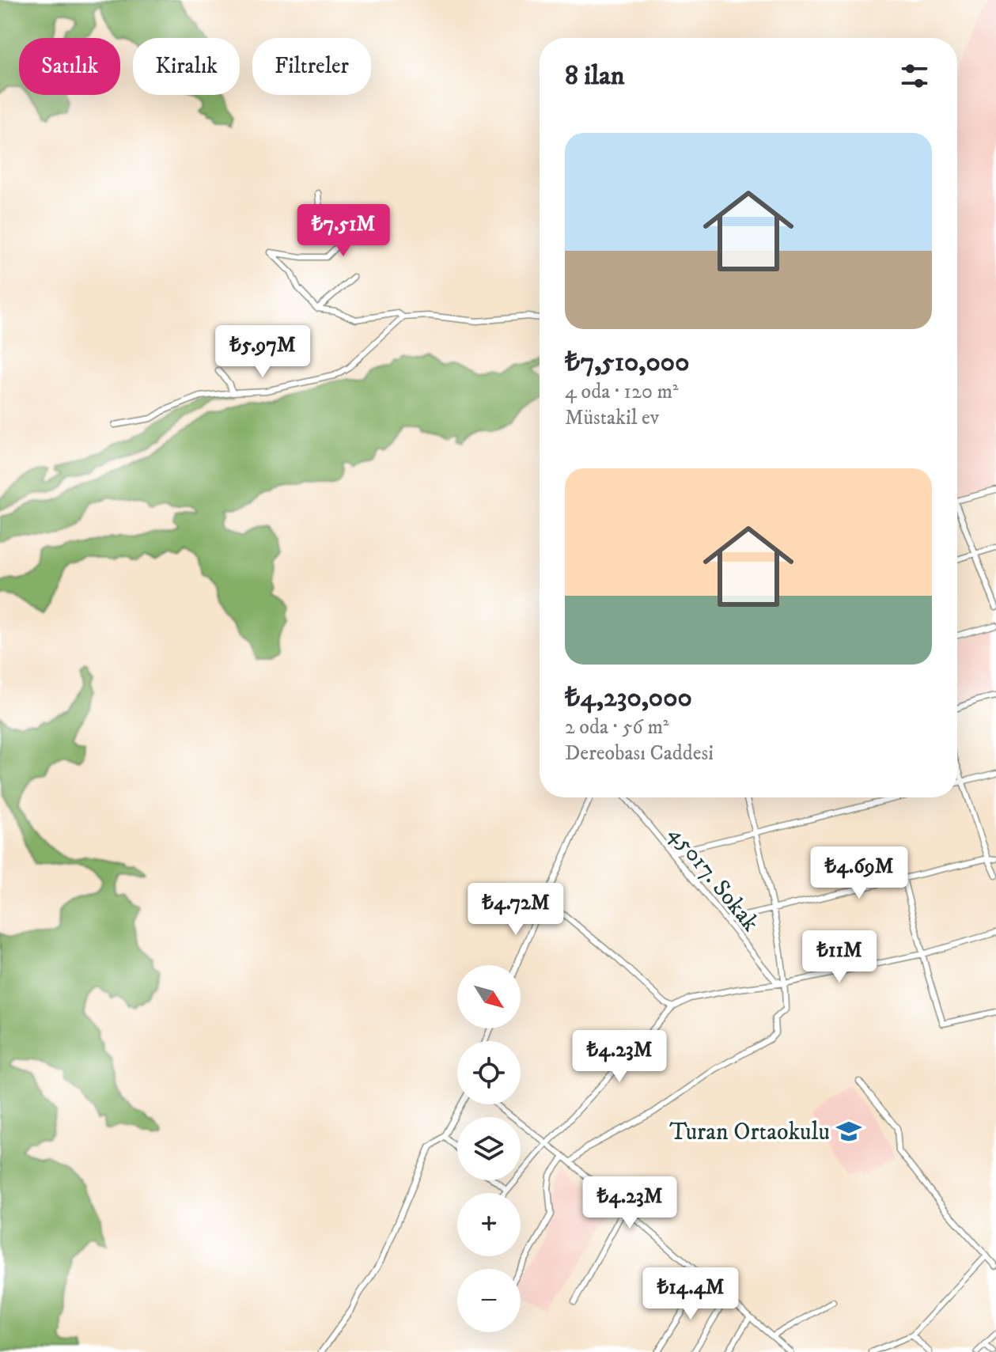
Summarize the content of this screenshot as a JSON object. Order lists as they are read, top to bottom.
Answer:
{
  "streets": {
    "street": ["45017. Sokak"]
  },
  "places": {
    "school or university": ["Turan Ortaokulu"]
  },
  "north": "bottom right",
  "page": {
    "chip": ["Satılık", "Kiralık", "Filtreler"],
    "heading": "8 ilan",
    "list": [
      {
        "name": "₺7,510,000",
        "note": "4 oda · 120 m² · Müstakil ev"
      },
      {
        "name": "₺4,230,000",
        "note": "2 oda · 56 m² · Dereobası Caddesi"
      }
    ],
    "price": [
      "₺7.51M",
      "₺5.97M",
      "₺4.69M",
      "₺4.72M",
      "₺11M",
      "₺4.23M",
      "₺4.23M",
      "₺14.4M"
    ],
    "map_buttons": ["+", "−"]
  }
}
